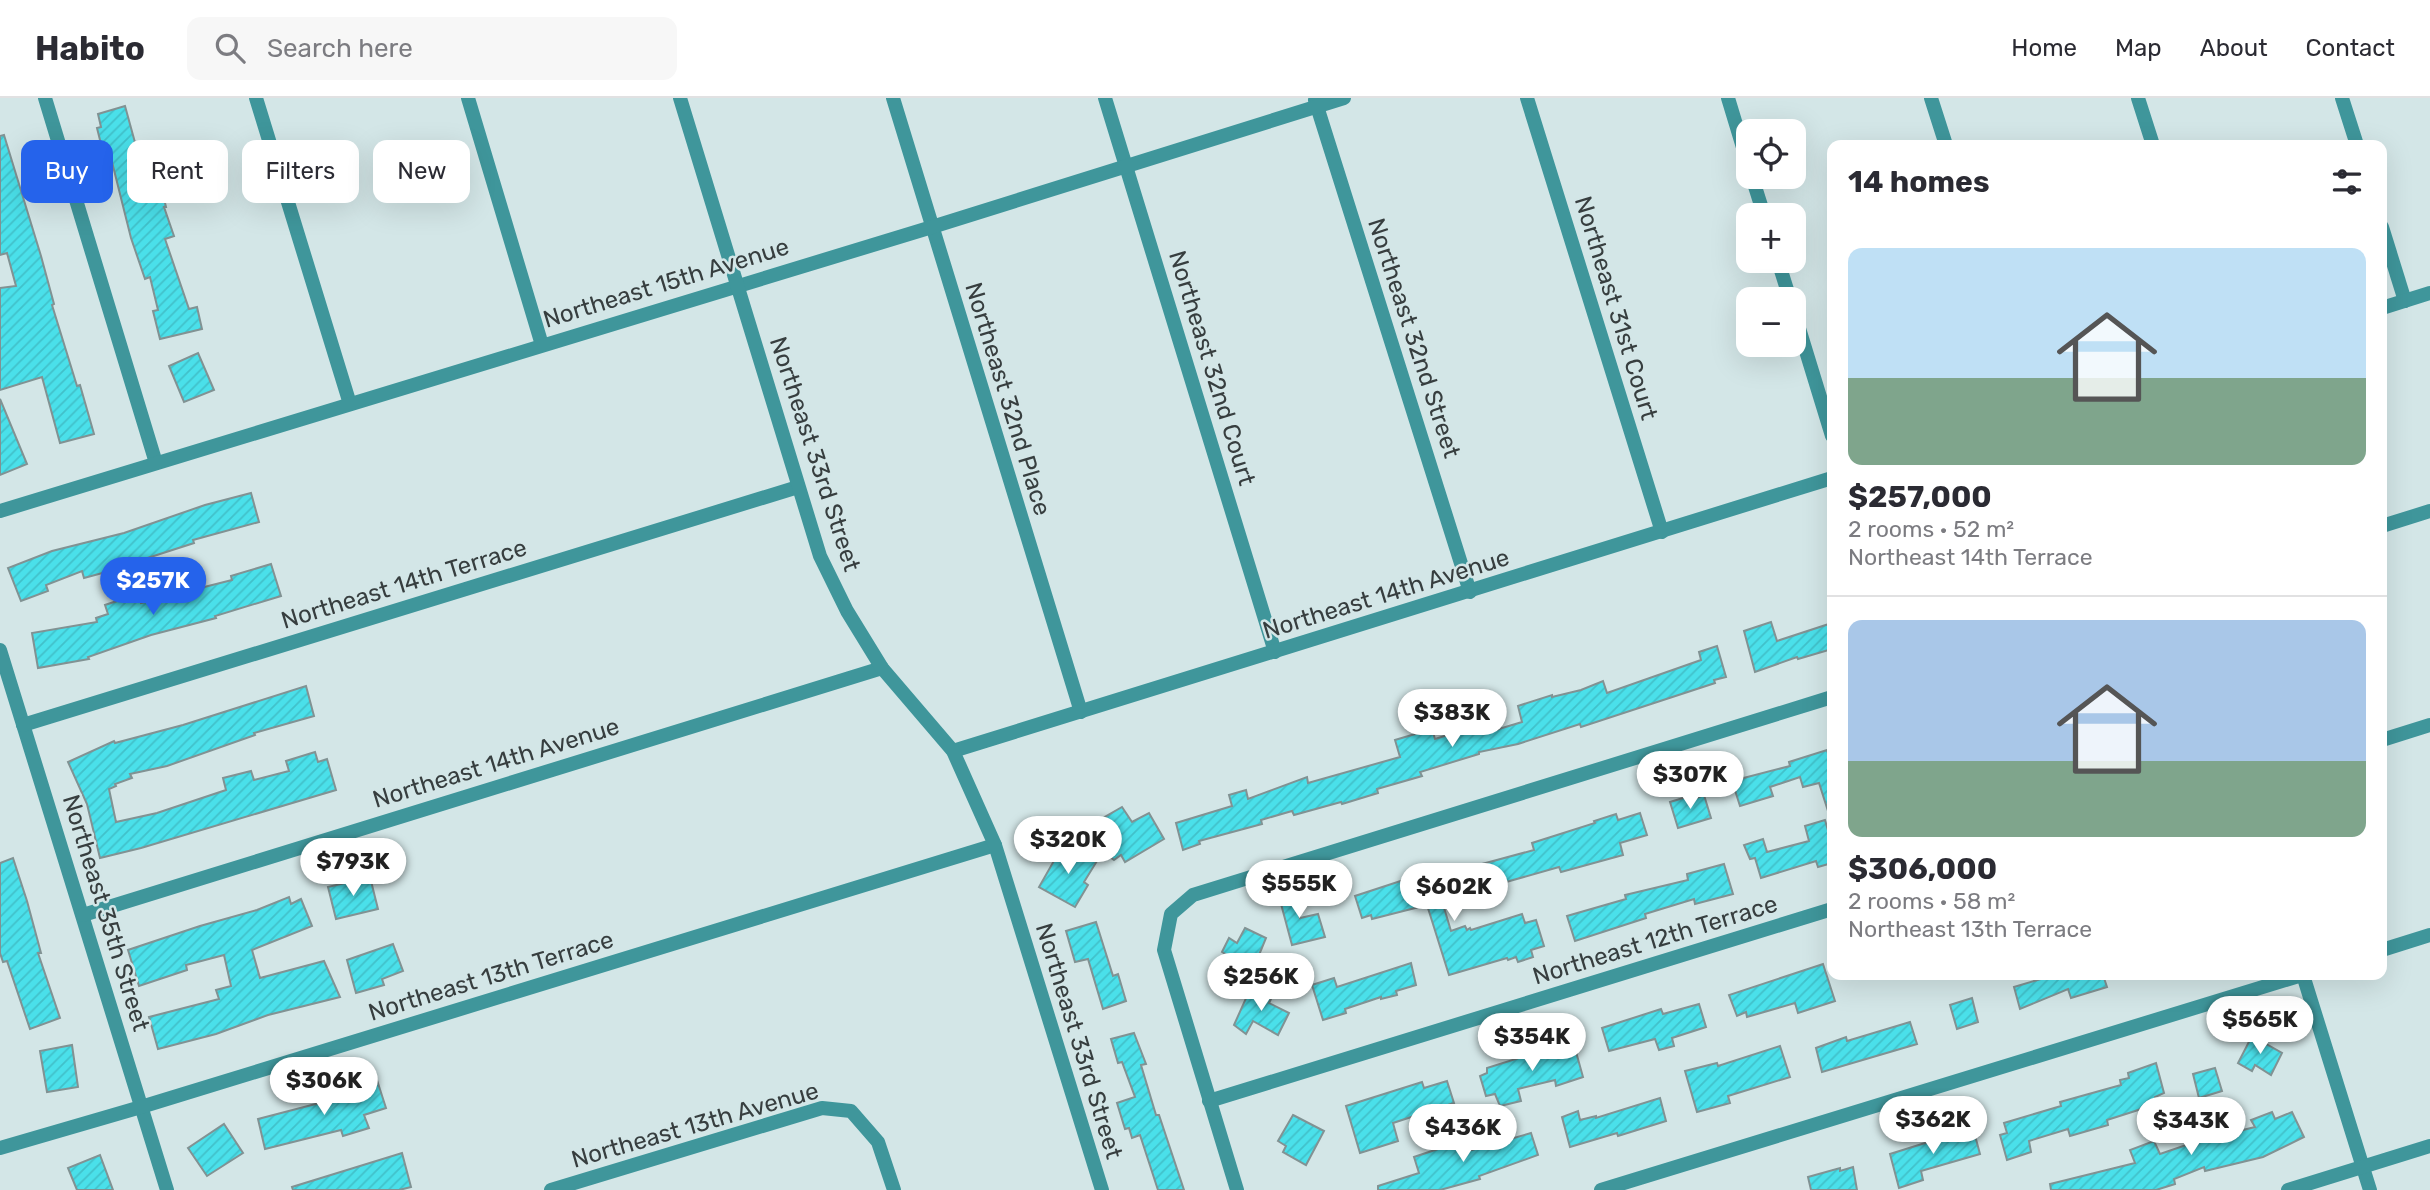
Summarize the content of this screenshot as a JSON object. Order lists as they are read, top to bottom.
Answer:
{
  "streets": {
    "street": [
      "Northeast 15th Avenue",
      "Northeast 31st Court",
      "Northeast 32nd Street",
      "Northeast 32nd Court",
      "Northeast 32nd Place",
      "Northeast 33rd Street",
      "Northeast 14th Terrace",
      "Northeast 14th Avenue",
      "Northeast 35th Street",
      "Northeast 12th Terrace",
      "Northeast 13th Terrace",
      "Northeast 13th Avenue"
    ]
  },
  "crossings": [
    ["Northeast 15th Avenue", "Northeast 32nd Street"],
    ["Northeast 15th Avenue", "Northeast 32nd Court"],
    ["Northeast 15th Avenue", "Northeast 32nd Place"],
    ["Northeast 15th Avenue", "Northeast 33rd Street"],
    ["Northeast 31st Court", "Northeast 14th Avenue"],
    ["Northeast 32nd Street", "Northeast 14th Avenue"],
    ["Northeast 32nd Court", "Northeast 14th Avenue"],
    ["Northeast 32nd Place", "Northeast 14th Avenue"],
    ["Northeast 33rd Street", "Northeast 14th Terrace"],
    ["Northeast 33rd Street", "Northeast 14th Avenue"],
    ["Northeast 33rd Street", "Northeast 13th Terrace"],
    ["Northeast 14th Terrace", "Northeast 35th Street"],
    ["Northeast 14th Avenue", "Northeast 35th Street"],
    ["Northeast 35th Street", "Northeast 13th Terrace"]
  ],
  "page": {
    "header": "Habito",
    "search": "Search here",
    "nav": [
      "Home",
      "Map",
      "About",
      "Contact"
    ],
    "map_buttons": ["+", "−"],
    "chip": [
      "Buy",
      "Rent",
      "Filters",
      "New"
    ],
    "heading": "14 homes",
    "list": [
      {
        "name": "$257,000",
        "note": "2 rooms · 52 m² · Northeast 14th Terrace"
      },
      {
        "name": "$306,000",
        "note": "2 rooms · 58 m² · Northeast 13th Terrace"
      }
    ],
    "price": [
      "$257K",
      "$383K",
      "$307K",
      "$320K",
      "$793K",
      "$555K",
      "$602K",
      "$256K",
      "$565K",
      "$354K",
      "$306K",
      "$362K",
      "$343K",
      "$436K"
    ]
  }
}
